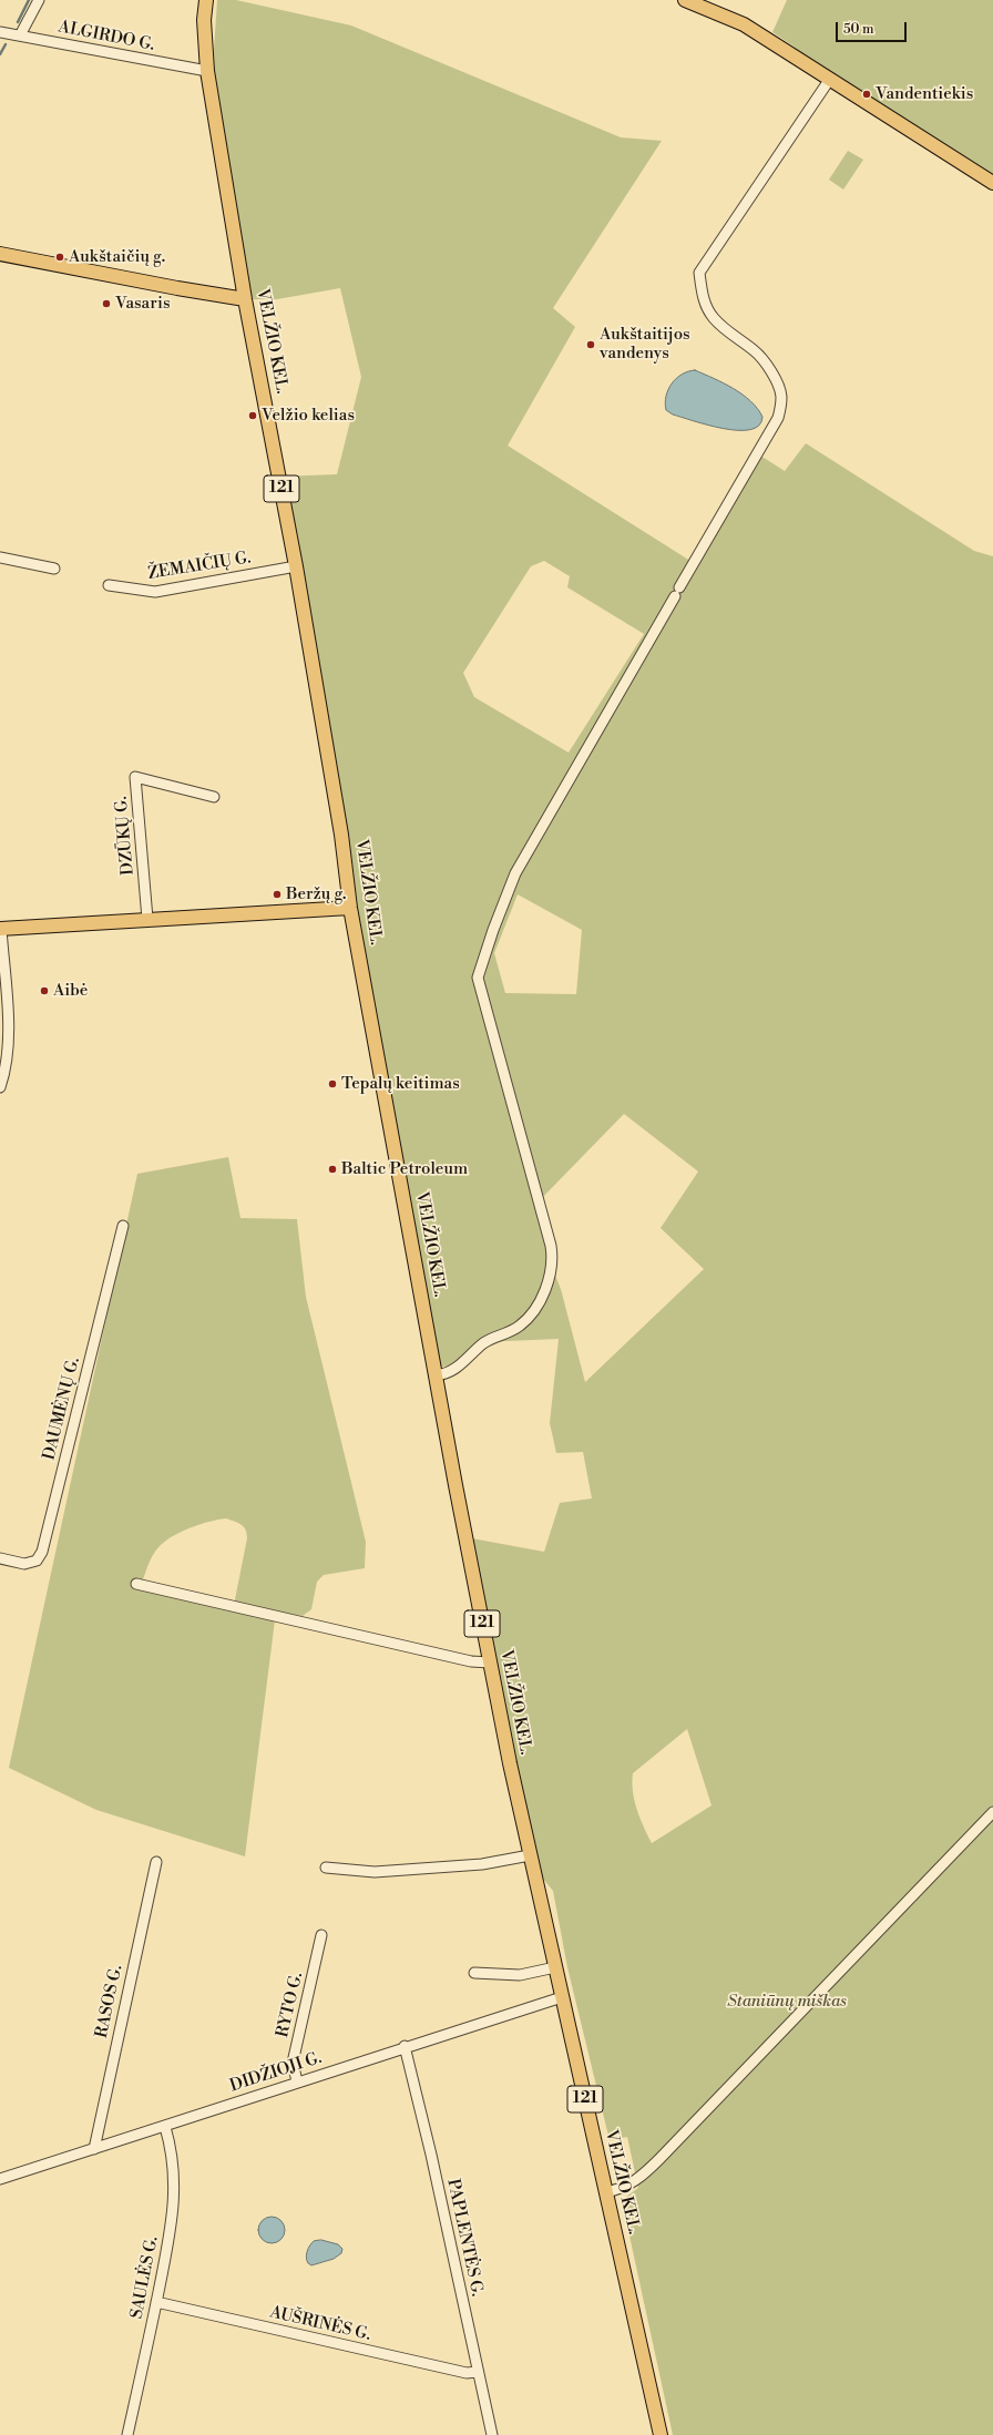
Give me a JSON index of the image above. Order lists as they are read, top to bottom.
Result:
{
  "streets": {
    "main road": ["VELŽIO KEL.", "121"],
    "street": [
      "ALGIRDO G.",
      "ŽEMAIČIŲ G.",
      "DZŪKŲ G.",
      "DAUMĖNŲ G.",
      "RASOS G.",
      "RYTO G.",
      "DIDŽIOJI G.",
      "PAPLENTĖS G.",
      "SAULĖS G.",
      "AUŠRINĖS G."
    ]
  },
  "crossings": [
    ["ALGIRDO G.", "VELŽIO KEL."],
    ["VELŽIO KEL.", "ŽEMAIČIŲ G."],
    ["VELŽIO KEL.", "DIDŽIOJI G."],
    ["RASOS G.", "DIDŽIOJI G."],
    ["RYTO G.", "DIDŽIOJI G."],
    ["DIDŽIOJI G.", "PAPLENTĖS G."],
    ["DIDŽIOJI G.", "SAULĖS G."],
    ["PAPLENTĖS G.", "AUŠRINĖS G."],
    ["SAULĖS G.", "AUŠRINĖS G."]
  ],
  "parks": ["Staniūnų miškas"],
  "places": [
    "Vandentiekis",
    "Aukštaičių g.",
    "Vasaris",
    "Aukštaitijos vandenys",
    "Velžio kelias",
    "Beržų g.",
    "Aibė",
    "Tepalų keitimas",
    "Baltic Petroleum"
  ],
  "scale_bar": "50 m"
}
